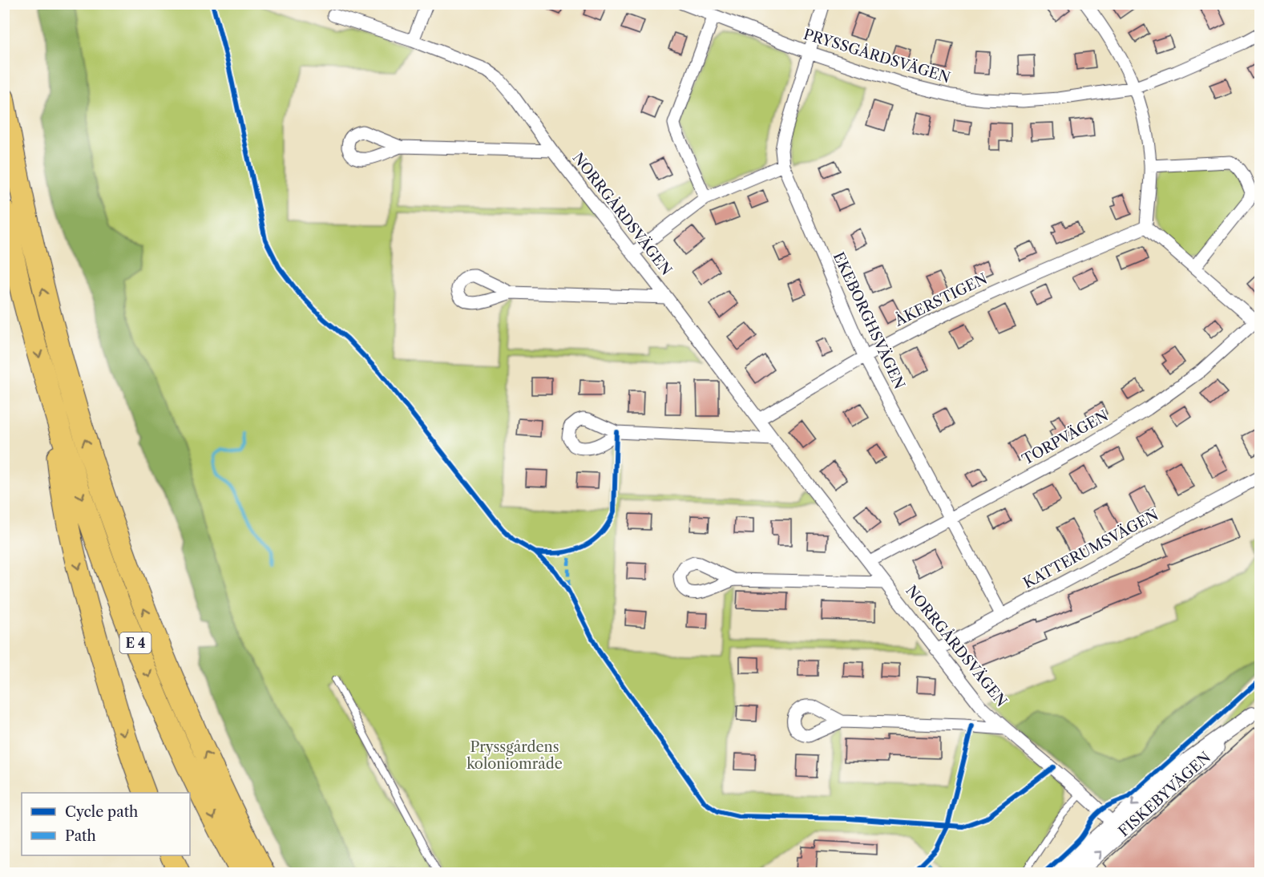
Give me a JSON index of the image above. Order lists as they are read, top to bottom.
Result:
{
  "streets": {
    "highway": ["E 4"],
    "street": [
      "PRYSSGÅRDSVÄGEN",
      "NORRGÅRDSVÄGEN",
      "ÅKERSTIGEN",
      "EKEBORGHSVÄGEN",
      "TORPVÄGEN",
      "KATTERUMSVÄGEN",
      "FISKEBYVÄGEN"
    ]
  },
  "crossings": [
    ["PRYSSGÅRDSVÄGEN", "EKEBORGHSVÄGEN"],
    ["NORRGÅRDSVÄGEN", "ÅKERSTIGEN"],
    ["NORRGÅRDSVÄGEN", "TORPVÄGEN"],
    ["NORRGÅRDSVÄGEN", "KATTERUMSVÄGEN"],
    ["NORRGÅRDSVÄGEN", "FISKEBYVÄGEN"],
    ["ÅKERSTIGEN", "EKEBORGHSVÄGEN"],
    ["EKEBORGHSVÄGEN", "TORPVÄGEN"],
    ["EKEBORGHSVÄGEN", "KATTERUMSVÄGEN"]
  ],
  "parks": ["Pryssgårdens koloniområde"],
  "legend": ["Cycle path", "Path"]
}
